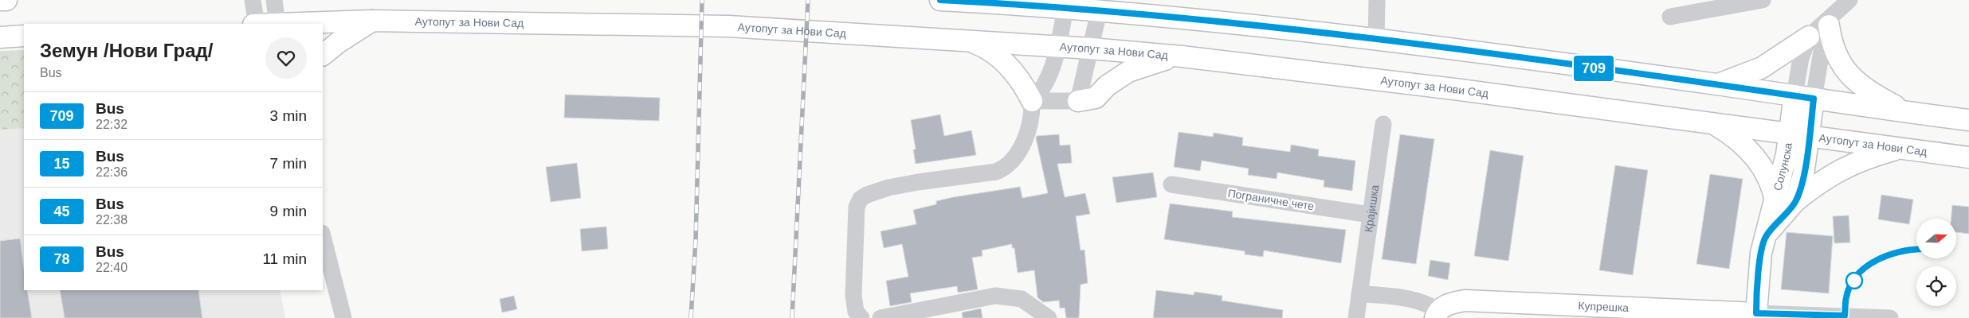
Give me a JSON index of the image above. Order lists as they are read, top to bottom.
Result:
{
  "streets": {
    "main road": ["Аутопут за Нови Сад", "Солунска", "Купрешка"],
    "street": ["Пограничне чете", "Крајишка"]
  },
  "crossings": [
    ["Аутопут за Нови Сад", "Солунска"],
    ["Солунска", "Купрешка"],
    ["Пограничне чете", "Крајишка"]
  ],
  "lines": ["bus line 709"],
  "north": "right",
  "page": {
    "on_map": "709",
    "heading": ["Земун /Нови Град/", "Bus"],
    "list": [
      {
        "mark": "709",
        "name": "Bus",
        "note": "22:32",
        "value": "3 min"
      },
      {
        "mark": "15",
        "name": "Bus",
        "note": "22:36",
        "value": "7 min"
      },
      {
        "mark": "45",
        "name": "Bus",
        "note": "22:38",
        "value": "9 min"
      },
      {
        "mark": "78",
        "name": "Bus",
        "note": "22:40",
        "value": "11 min"
      }
    ]
  }
}
